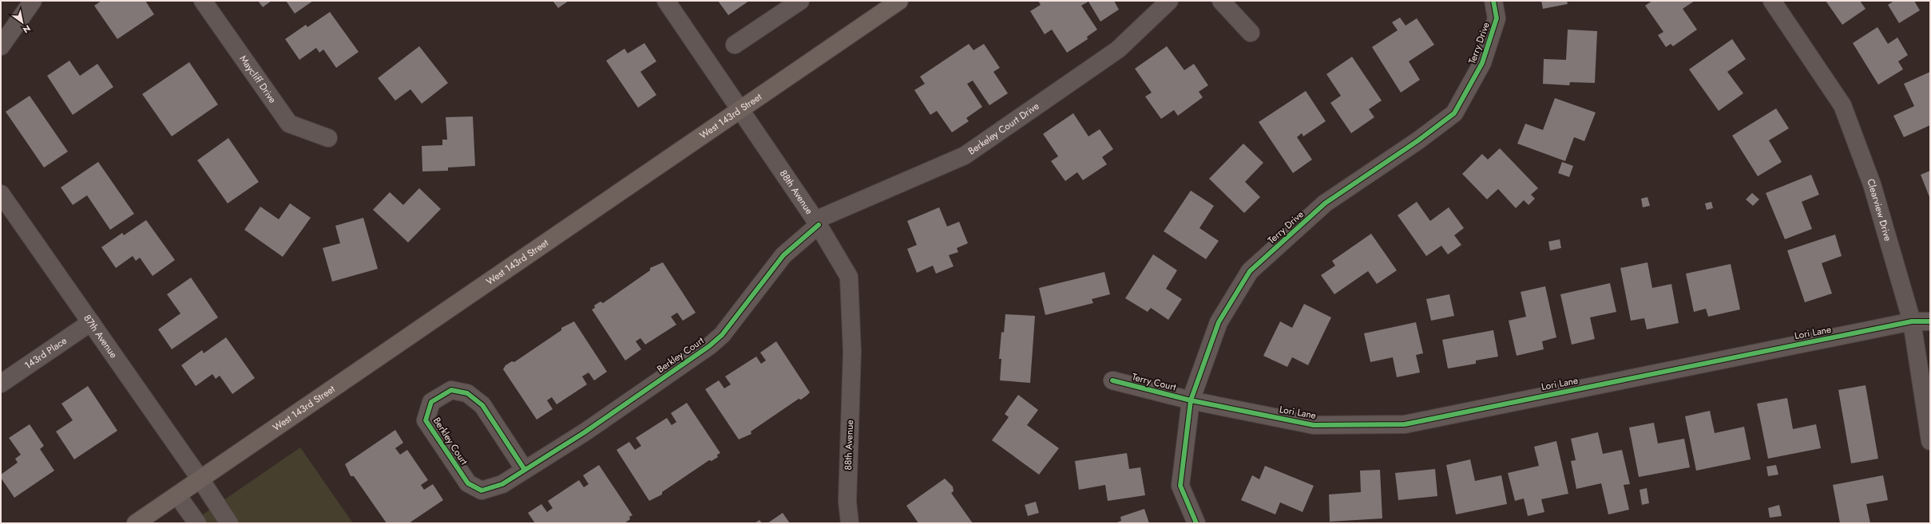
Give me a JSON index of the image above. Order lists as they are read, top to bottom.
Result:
{
  "streets": {
    "main road": ["West 143rd Street"],
    "street": [
      "Terry Drive",
      "Maycliff Drive",
      "Berkeley Court Drive",
      "88th Avenue",
      "Clearview Drive",
      "Lori Lane",
      "87th Avenue",
      "143rd Place",
      "Berkley Court",
      "Terry Court"
    ]
  },
  "crossings": [
    ["Terry Drive", "Lori Lane"],
    ["Terry Drive", "Terry Court"],
    ["West 143rd Street", "88th Avenue"],
    ["West 143rd Street", "87th Avenue"],
    ["Berkeley Court Drive", "88th Avenue"],
    ["Berkeley Court Drive", "Berkley Court"],
    ["88th Avenue", "Berkley Court"],
    ["Clearview Drive", "Lori Lane"],
    ["Lori Lane", "Terry Court"],
    ["87th Avenue", "143rd Place"]
  ],
  "north": "bottom right"
}
